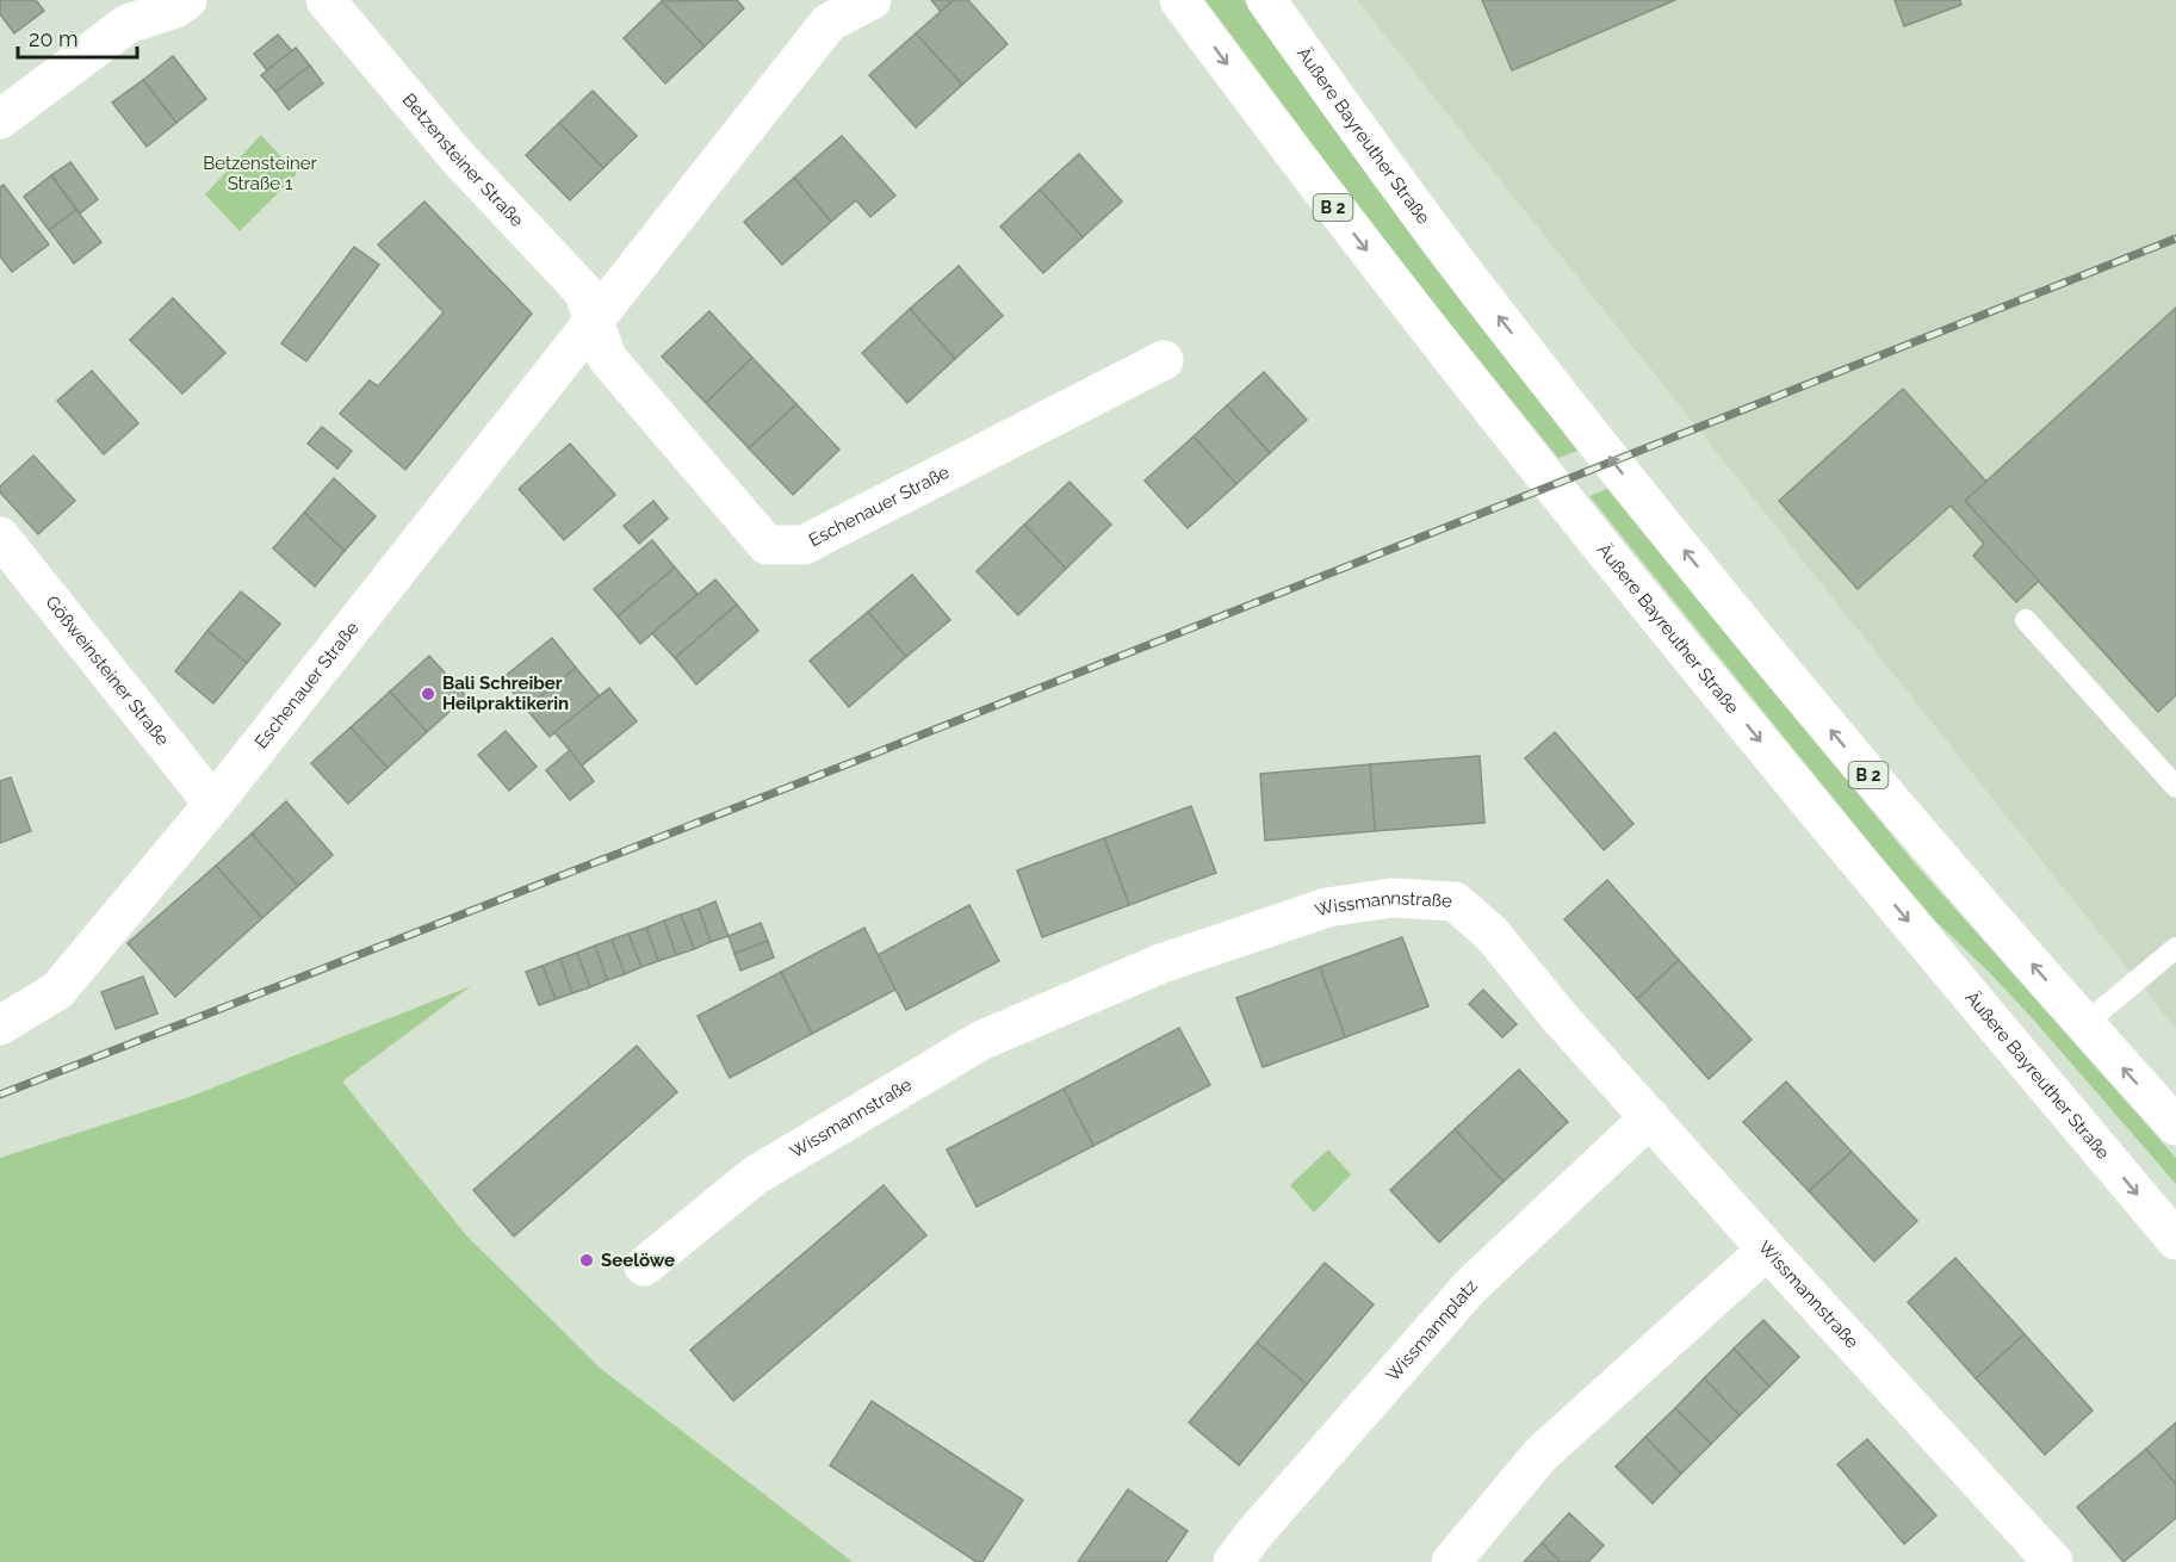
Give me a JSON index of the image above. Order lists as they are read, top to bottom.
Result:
{
  "streets": {
    "street": [
      "Äußere Bayreuther Straße",
      "Betzensteiner Straße",
      "B 2",
      "Eschenauer Straße",
      "Gößweinsteiner Straße",
      "Wissmannstraße",
      "Wissmannplatz"
    ]
  },
  "crossings": [
    ["Betzensteiner Straße", "Eschenauer Straße"],
    ["Eschenauer Straße", "Gößweinsteiner Straße"],
    ["Wissmannstraße", "Wissmannplatz"]
  ],
  "parks": ["Betzensteiner Straße 1"],
  "places": ["Bali Schreiber Heilpraktikerin", "Seelöwe"],
  "scale_bar": "20 m"
}
